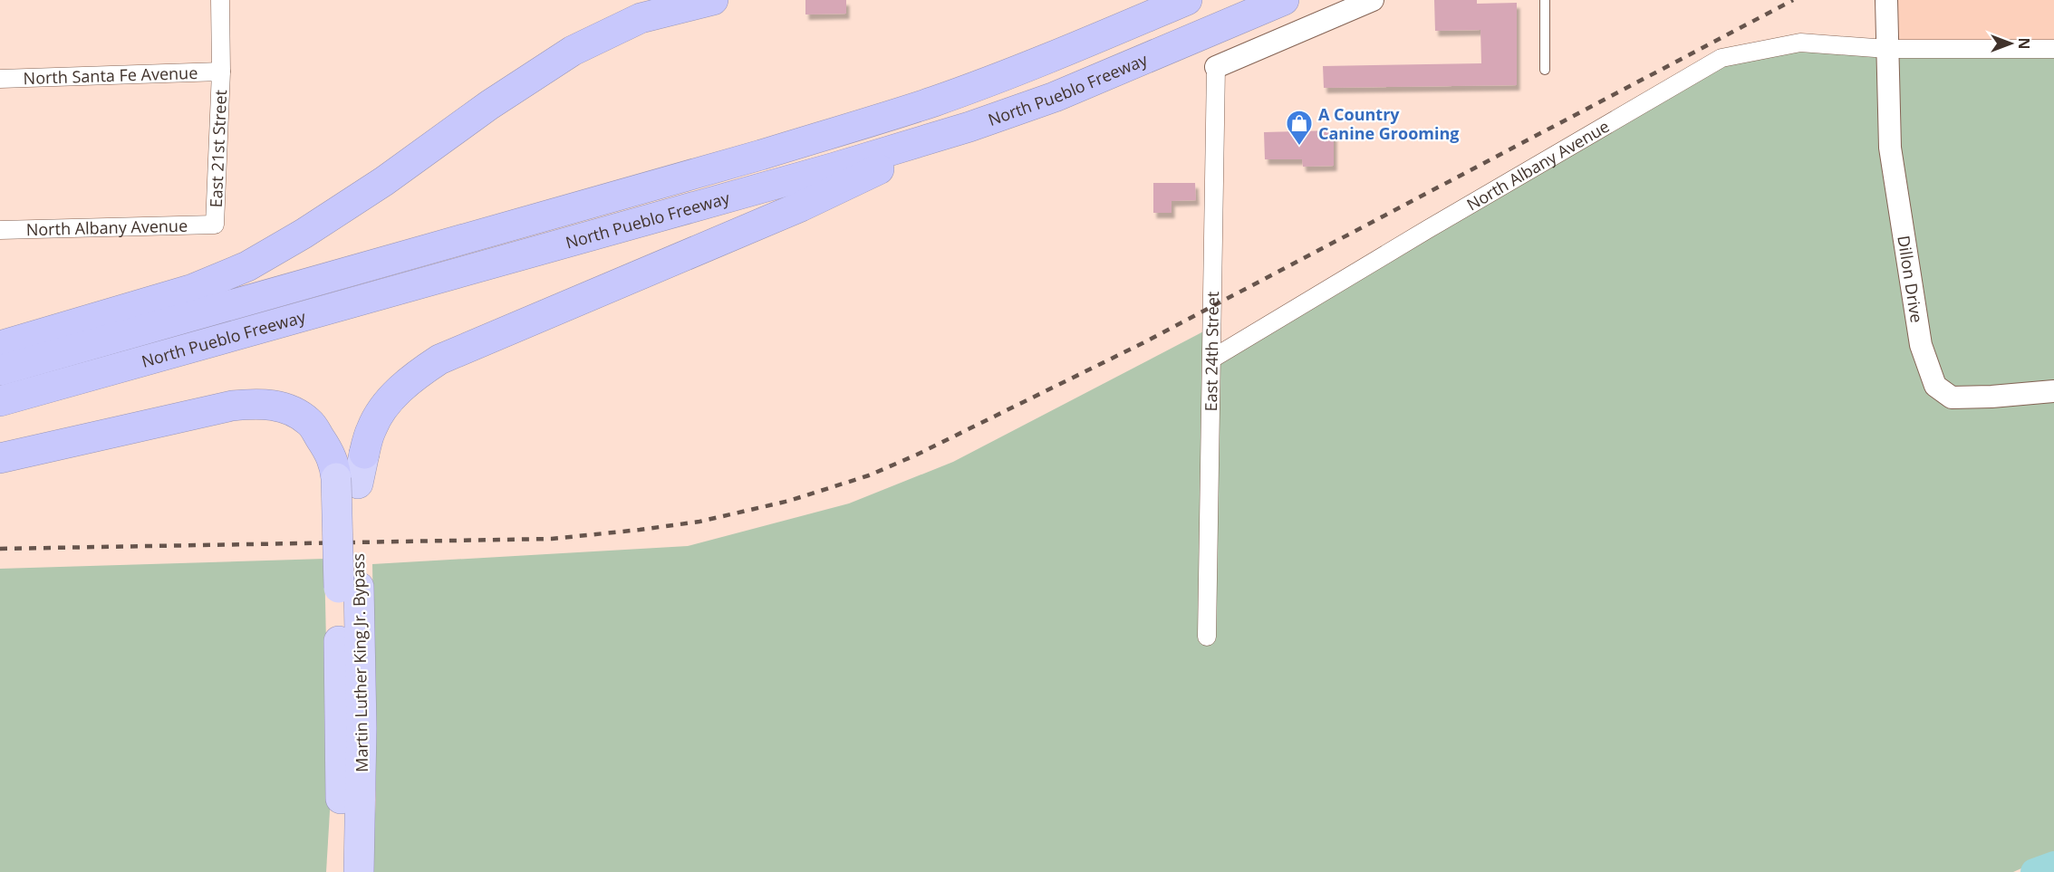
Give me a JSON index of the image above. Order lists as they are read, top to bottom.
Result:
{
  "streets": {
    "highway": ["North Pueblo Freeway", "Martin Luther King Jr. Bypass"],
    "street": [
      "North Santa Fe Avenue",
      "East 21st Street",
      "North Albany Avenue",
      "Dillon Drive",
      "East 24th Street"
    ]
  },
  "crossings": [
    ["North Santa Fe Avenue", "East 21st Street"],
    ["North Pueblo Freeway", "Martin Luther King Jr. Bypass"],
    ["East 21st Street", "North Albany Avenue"],
    ["North Albany Avenue", "Dillon Drive"],
    ["North Albany Avenue", "East 24th Street"]
  ],
  "places": {
    "shop": ["A Country Canine Grooming"]
  },
  "north": "right"
}
